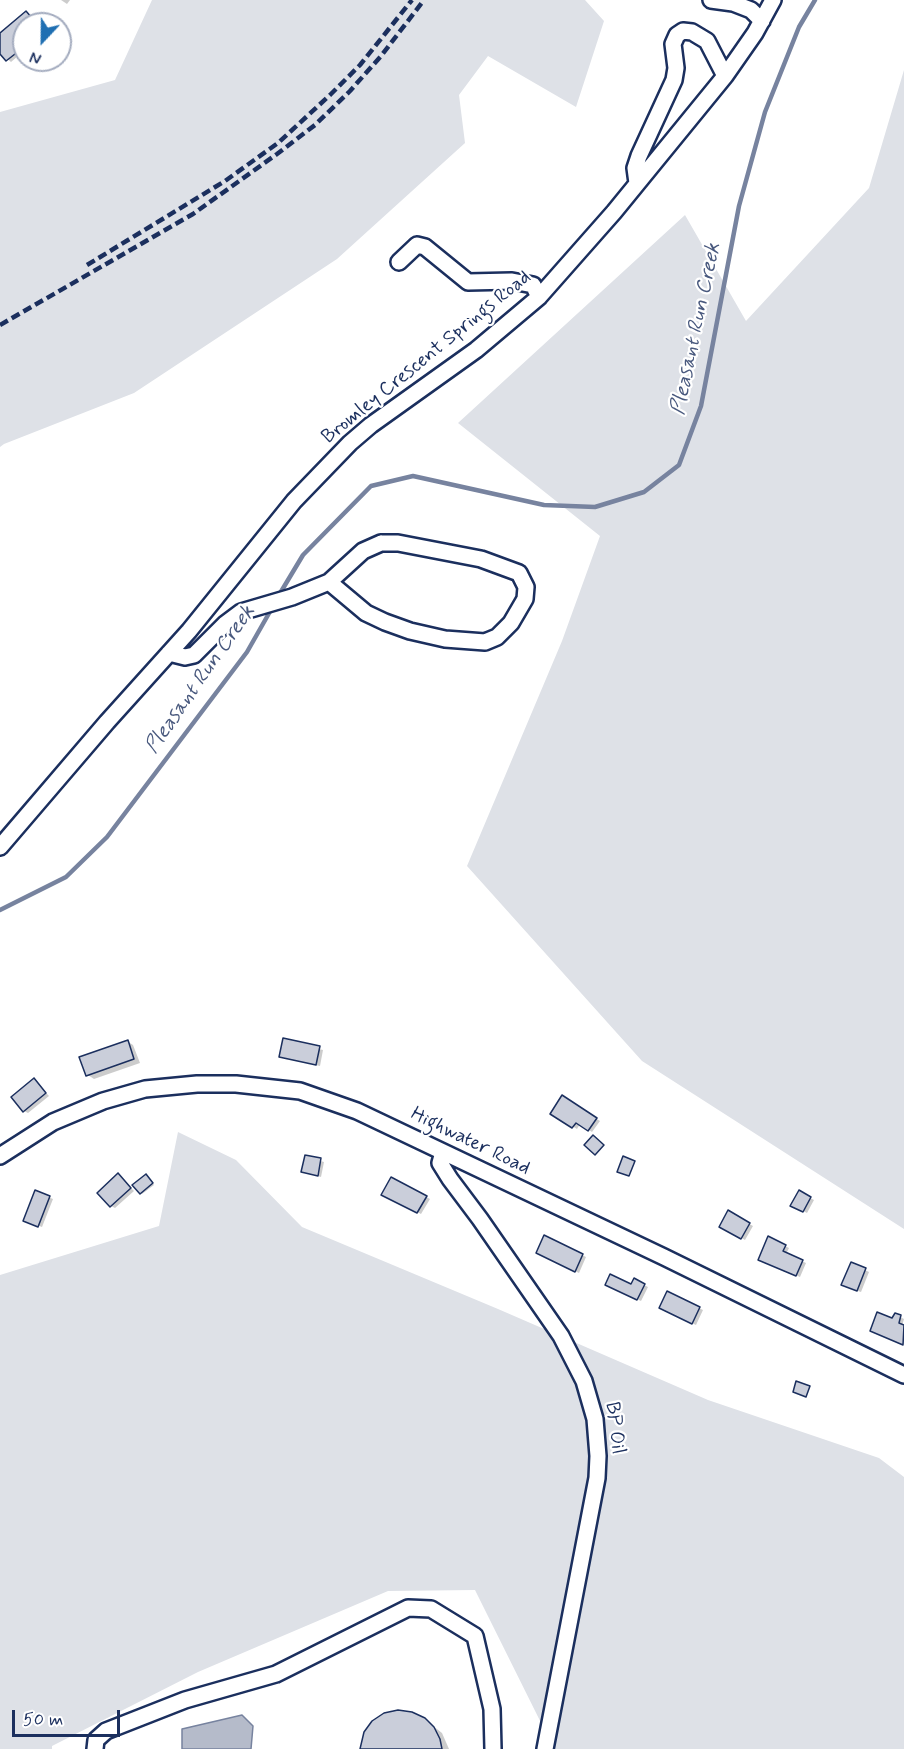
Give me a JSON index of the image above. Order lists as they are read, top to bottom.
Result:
{
  "streets": {
    "street": ["Bromley Crescent Springs Road", "Highwater Road", "BP Oil"]
  },
  "crossings": [
    ["Highwater Road", "BP Oil"]
  ],
  "water": ["Pleasant Run Creek"],
  "scale_bar": "50 m",
  "north": "bottom"
}
